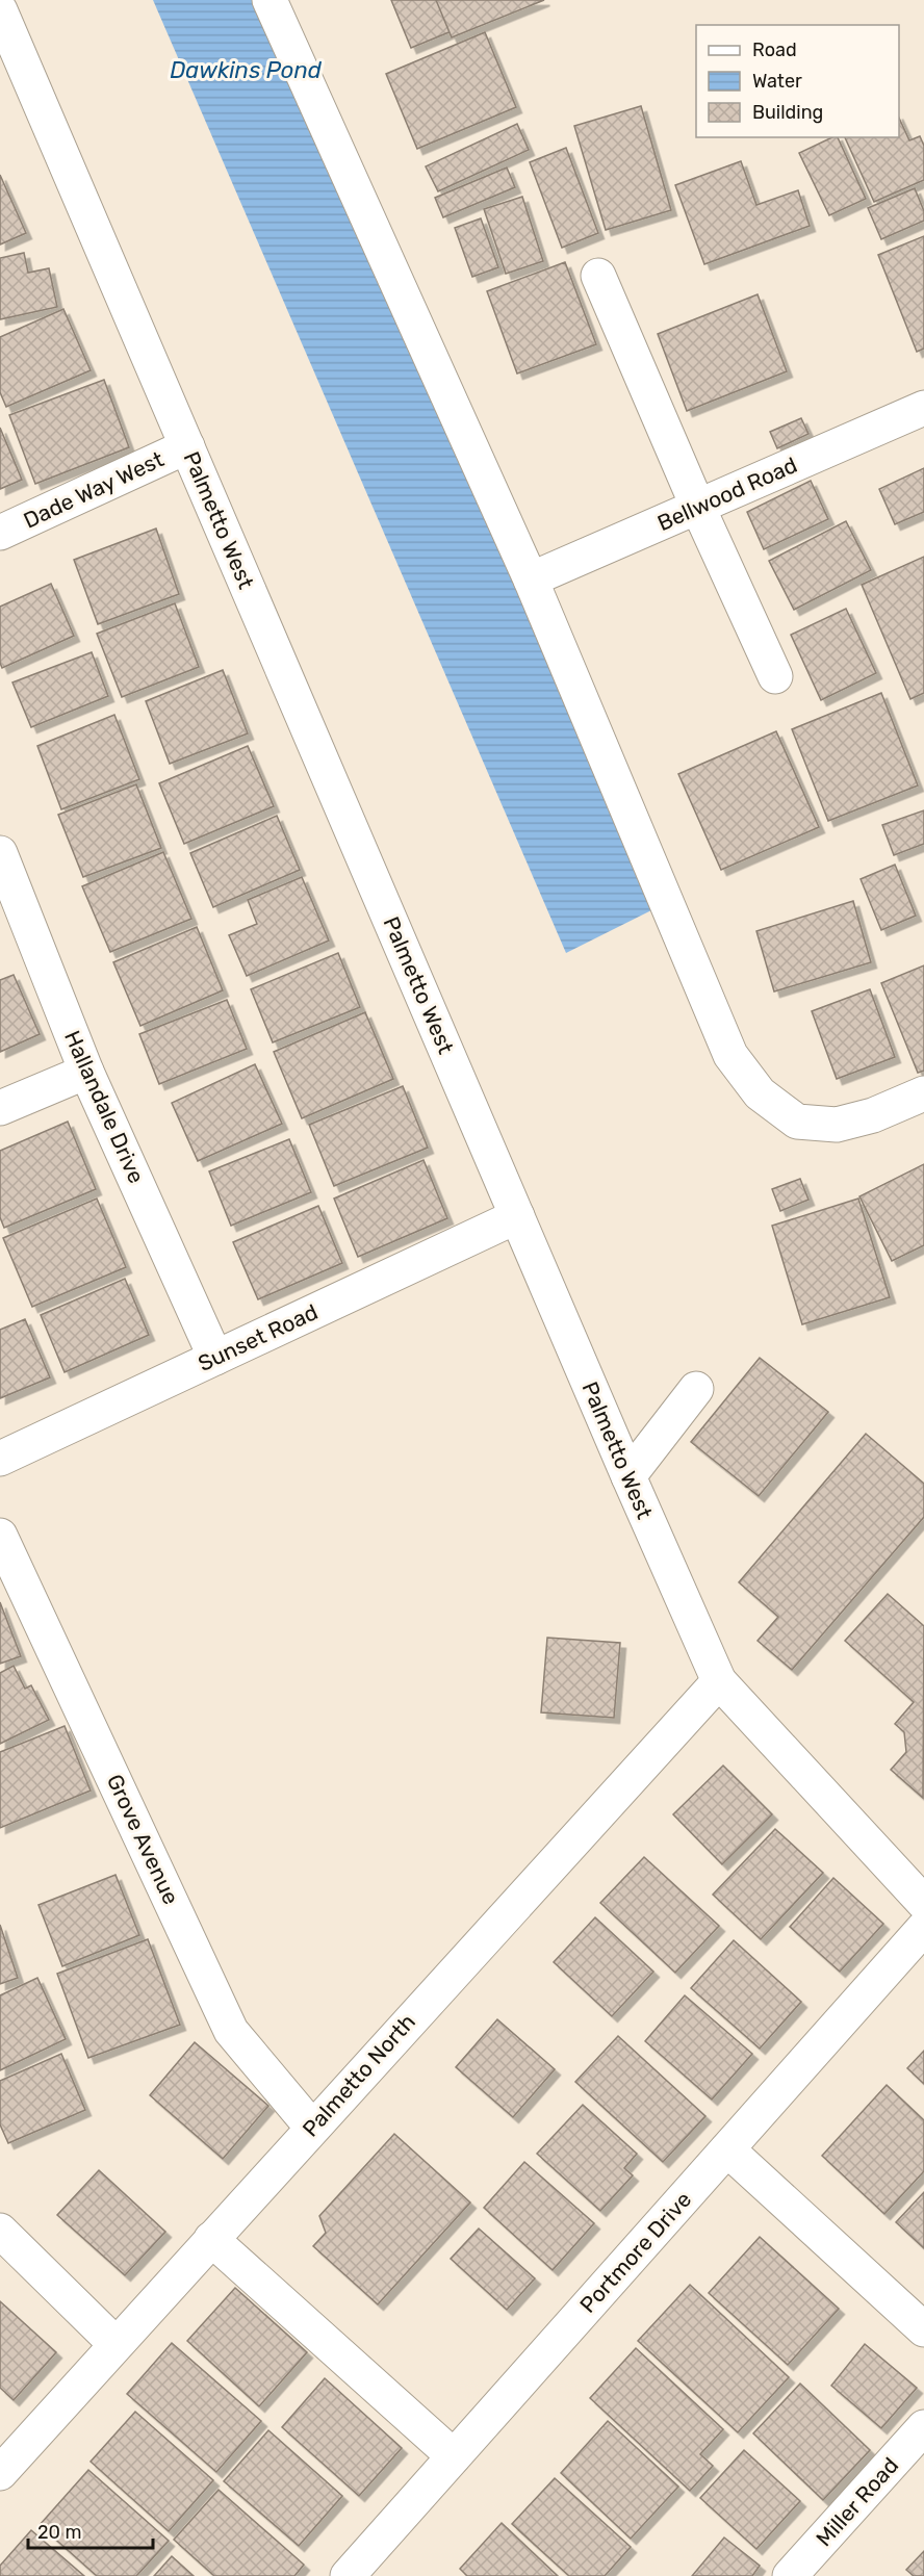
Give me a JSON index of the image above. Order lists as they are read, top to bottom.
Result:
{
  "streets": {
    "street": [
      "Dade Way West",
      "Bellwood Road",
      "Palmetto West",
      "Hallandale Drive",
      "Sunset Road",
      "Grove Avenue",
      "Palmetto North",
      "Portmore Drive",
      "Miller Road"
    ]
  },
  "crossings": [
    ["Dade Way West", "Palmetto West"],
    ["Palmetto West", "Sunset Road"],
    ["Palmetto West", "Palmetto North"],
    ["Hallandale Drive", "Sunset Road"],
    ["Grove Avenue", "Palmetto North"]
  ],
  "water": ["Dawkins Pond"],
  "legend": ["Road", "Water", "Building"],
  "scale_bar": "20 m"
}
